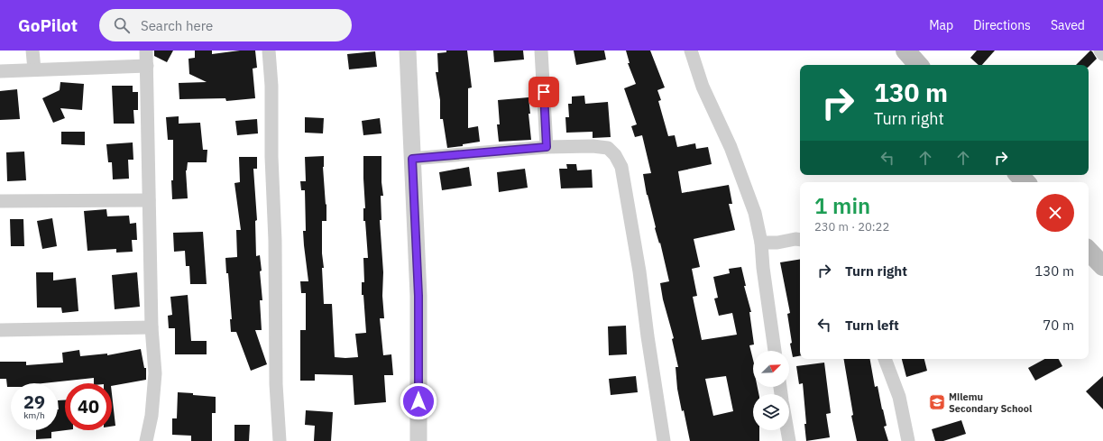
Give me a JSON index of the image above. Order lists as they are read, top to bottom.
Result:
{
  "places": {
    "school or university": ["Milemu Secondary School"]
  },
  "north": "top right",
  "page": {
    "header": "GoPilot",
    "search": "Search here",
    "nav": ["Map", "Directions", "Saved"],
    "turn": ["130 m", "Turn right"],
    "heading": ["1 min", "230 m · 20:22"],
    "list": [
      {
        "name": "Turn right",
        "value": "130 m"
      },
      {
        "name": "Turn left",
        "value": "70 m"
      }
    ],
    "speed": "29 km/h",
    "limit": "40"
  }
}
